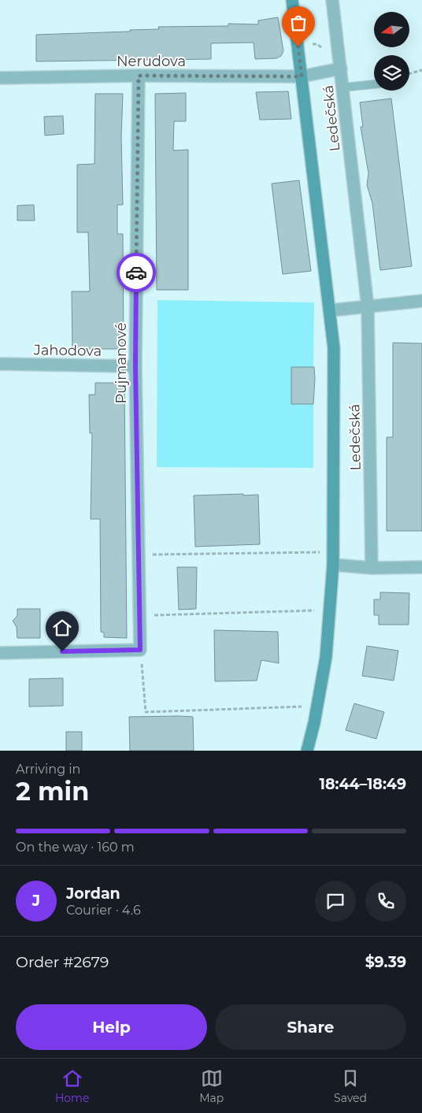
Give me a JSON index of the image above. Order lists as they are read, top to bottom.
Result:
{
  "streets": {
    "main road": ["Ledečská"],
    "street": ["Nerudova", "Jahodova", "Pujmanové"]
  },
  "crossings": [
    ["Nerudova", "Ledečská"],
    ["Nerudova", "Pujmanové"],
    ["Jahodova", "Pujmanové"]
  ],
  "north": "left",
  "page": {
    "heading": ["2 min", "Arriving in", "18:44–18:49"],
    "panel": [
      "Jordan",
      "Courier · 4.6",
      "Order #2679",
      "$9.39"
    ],
    "bar": "On the way · 160 m",
    "round": "J",
    "buttons": ["Help", "Share"],
    "tabs": ["Home", "Map", "Saved"]
  }
}
